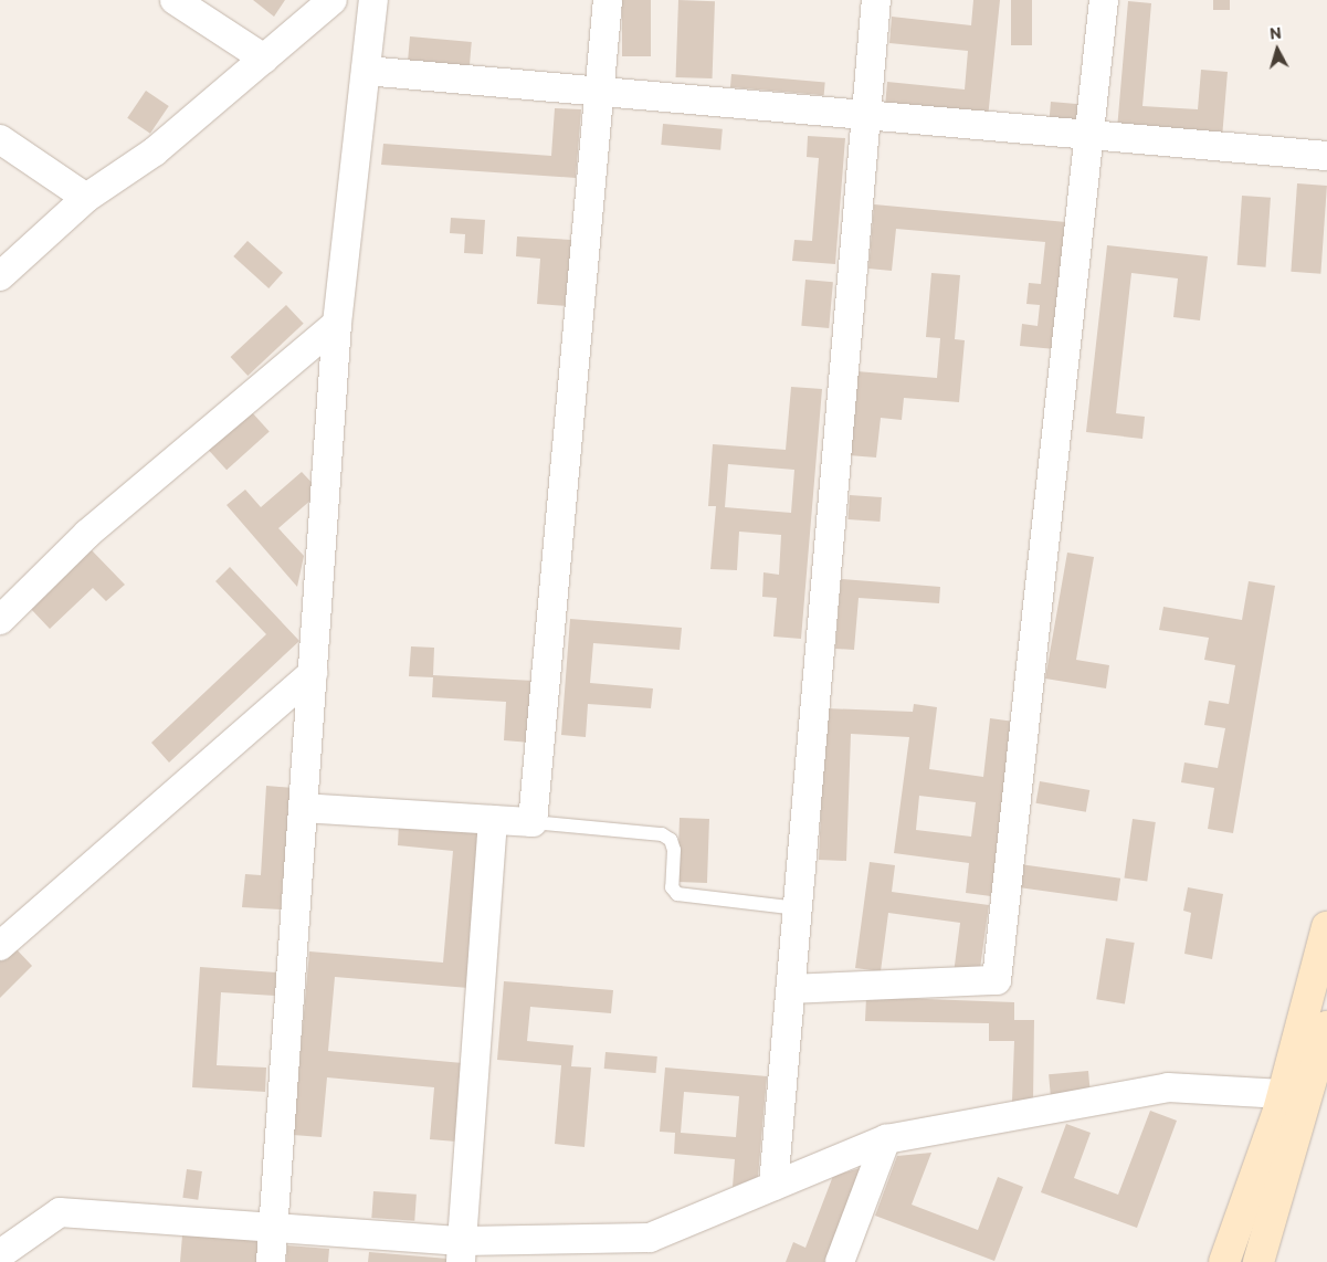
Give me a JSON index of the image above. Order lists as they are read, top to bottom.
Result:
{
  "north": "top"
}
